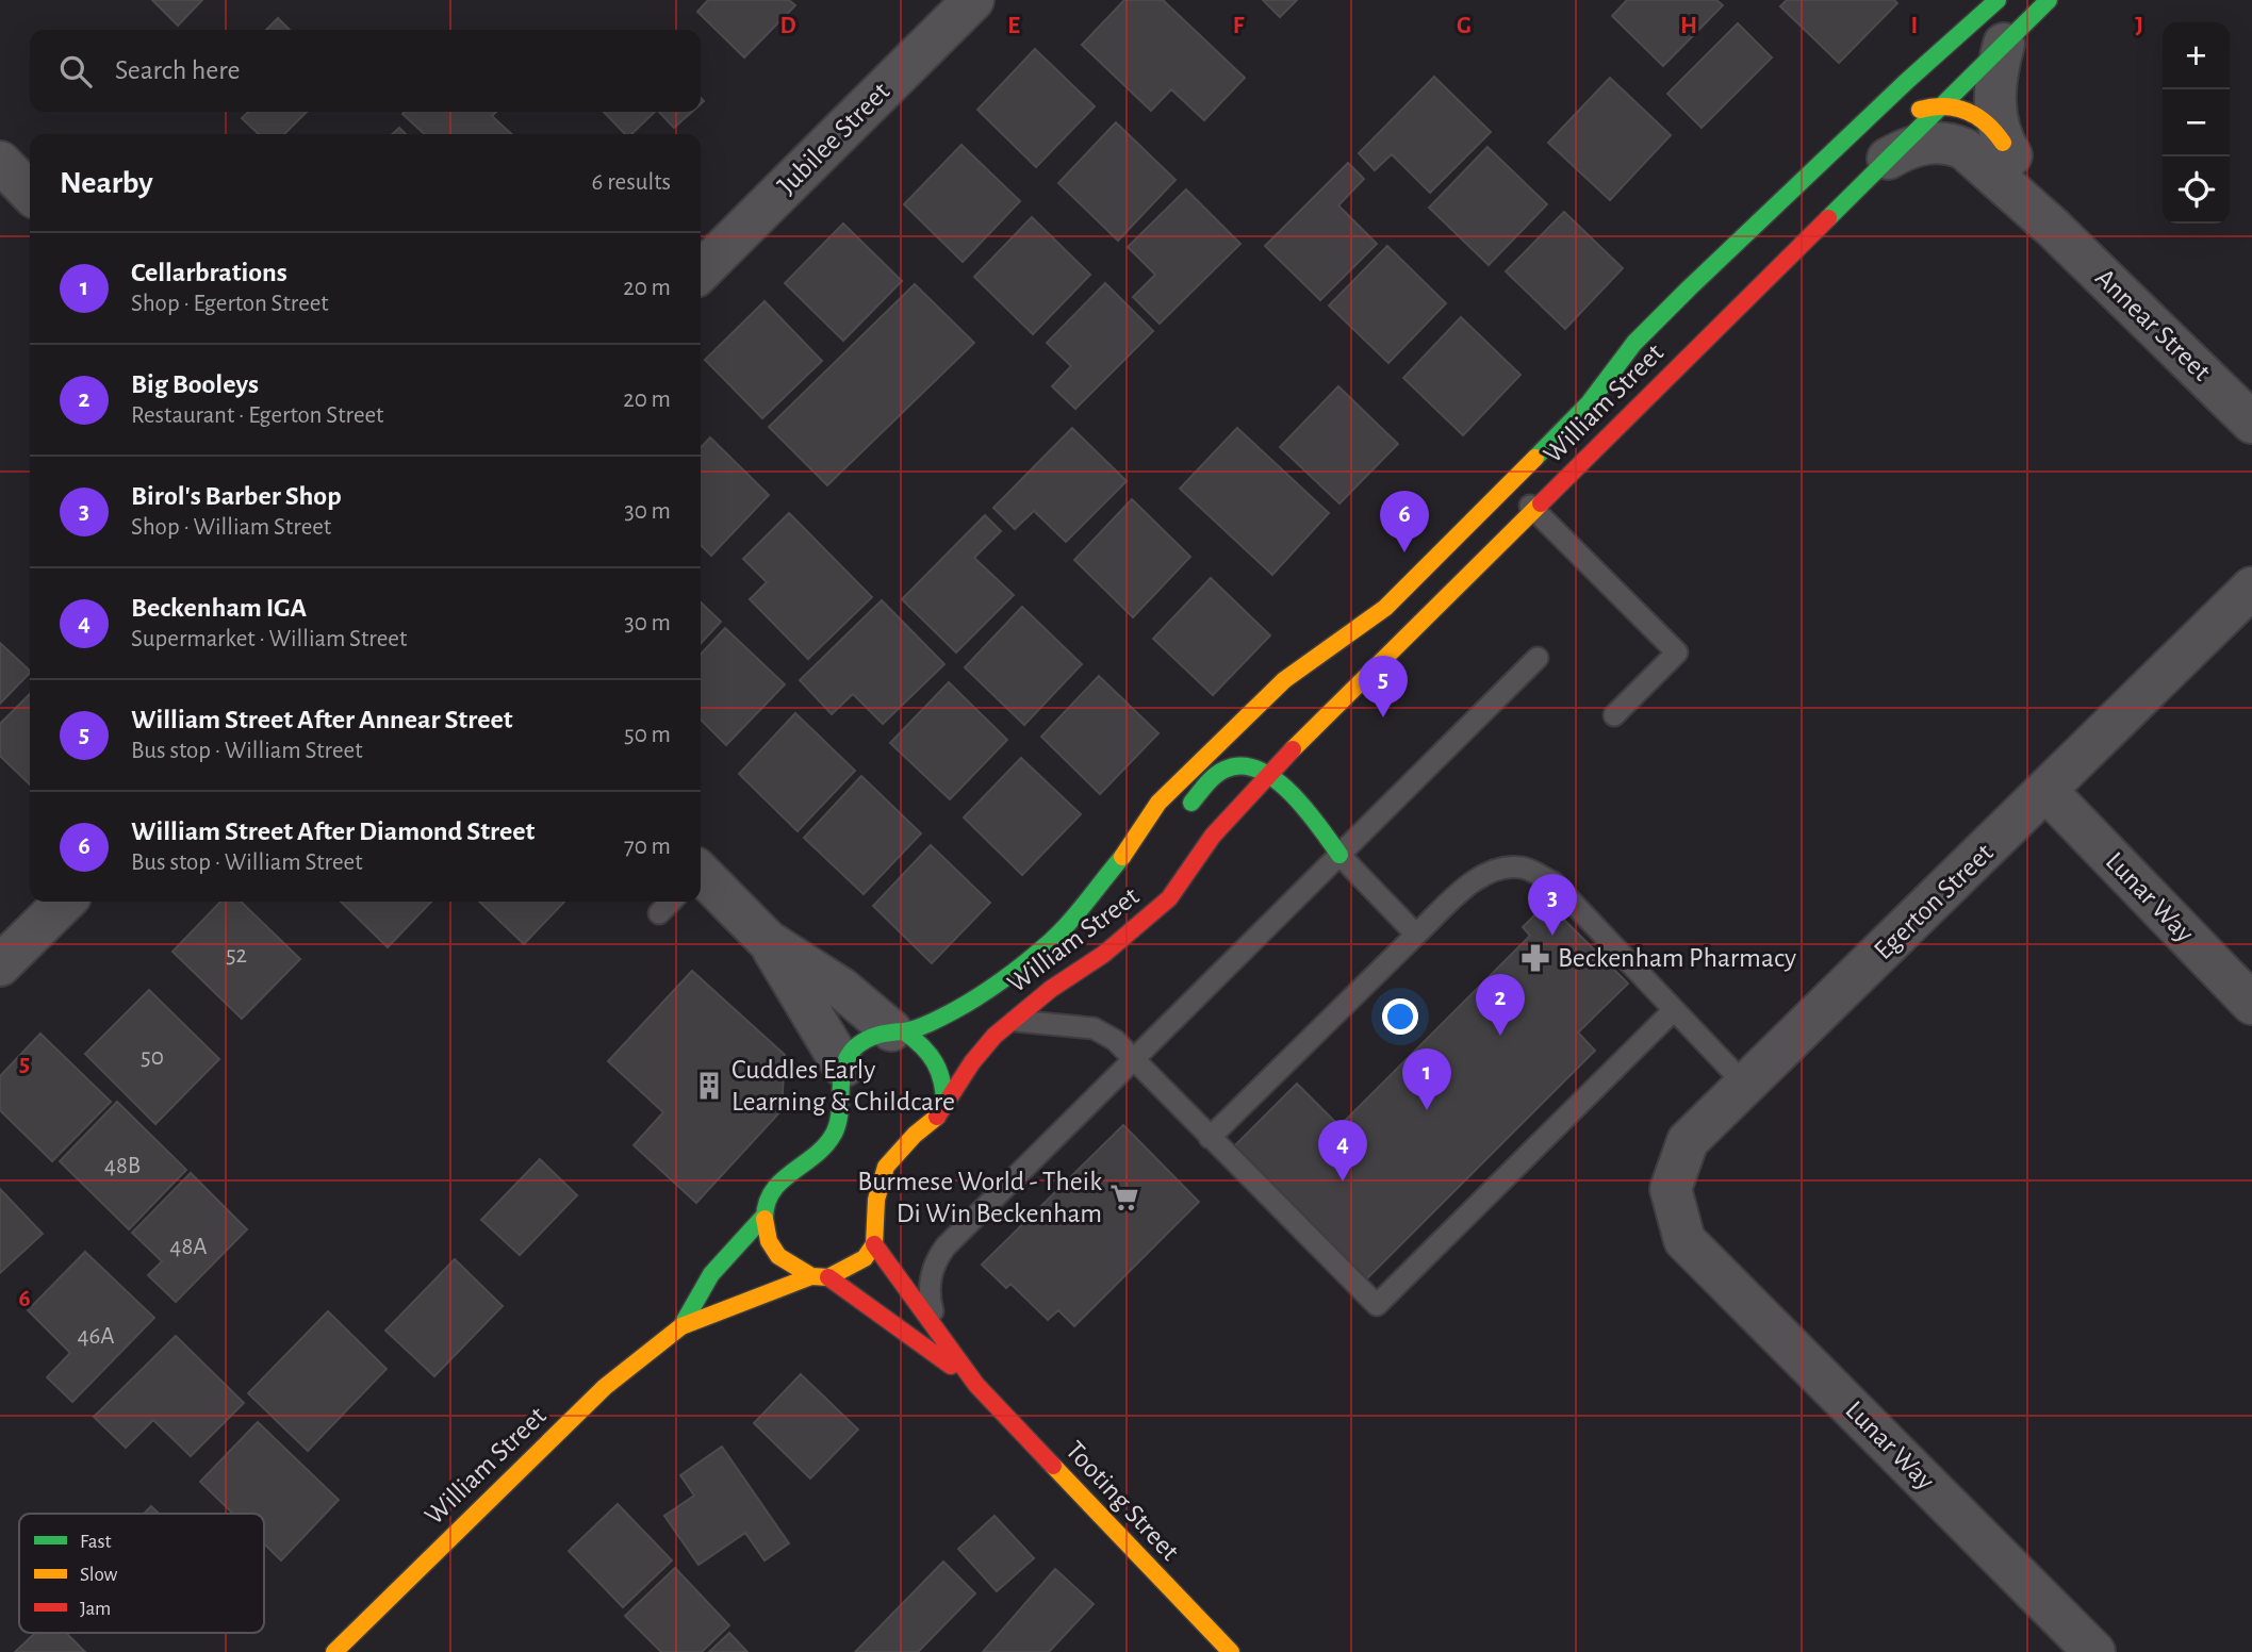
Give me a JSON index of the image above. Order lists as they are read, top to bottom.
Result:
{
  "streets": {
    "main road": ["William Street", "Tooting Street"],
    "street": [
      "Jubilee Street",
      "Annear Street",
      "Lunar Way",
      "Egerton Street"
    ]
  },
  "crossings": [
    ["William Street", "Tooting Street"],
    ["Lunar Way", "Egerton Street"]
  ],
  "places": {
    "pharmacy": ["Beckenham Pharmacy"],
    "building": ["Cuddles Early Learning & Childcare"],
    "supermarket": ["Burmese World - Theik Di Win Beckenham"]
  },
  "house_numbers": [
    "52",
    "50",
    "48B",
    "48A",
    "46A"
  ],
  "legend": ["Fast", "Slow", "Jam"],
  "page": {
    "map_buttons": ["+", "−"],
    "search": "Search here",
    "heading": ["Nearby", "6 results"],
    "list": [
      {
        "mark": "1",
        "name": "Cellarbrations",
        "note": "Shop · Egerton Street",
        "value": "20 m"
      },
      {
        "mark": "2",
        "name": "Big Booleys",
        "note": "Restaurant · Egerton Street",
        "value": "20 m"
      },
      {
        "mark": "3",
        "name": "Birol's Barber Shop",
        "note": "Shop · William Street",
        "value": "30 m"
      },
      {
        "mark": "4",
        "name": "Beckenham IGA",
        "note": "Supermarket · William Street",
        "value": "30 m"
      },
      {
        "mark": "5",
        "name": "William Street After Annear Street",
        "note": "Bus stop · William Street",
        "value": "50 m"
      },
      {
        "mark": "6",
        "name": "William Street After Diamond Street",
        "note": "Bus stop · William Street",
        "value": "70 m"
      }
    ],
    "pins": [
      "6",
      "5",
      "3",
      "2",
      "1",
      "4"
    ]
  },
  "grid": {
    "columns": [
      "D",
      "E",
      "F",
      "G",
      "H",
      "I",
      "J"
    ],
    "rows": ["5", "6"]
  }
}
